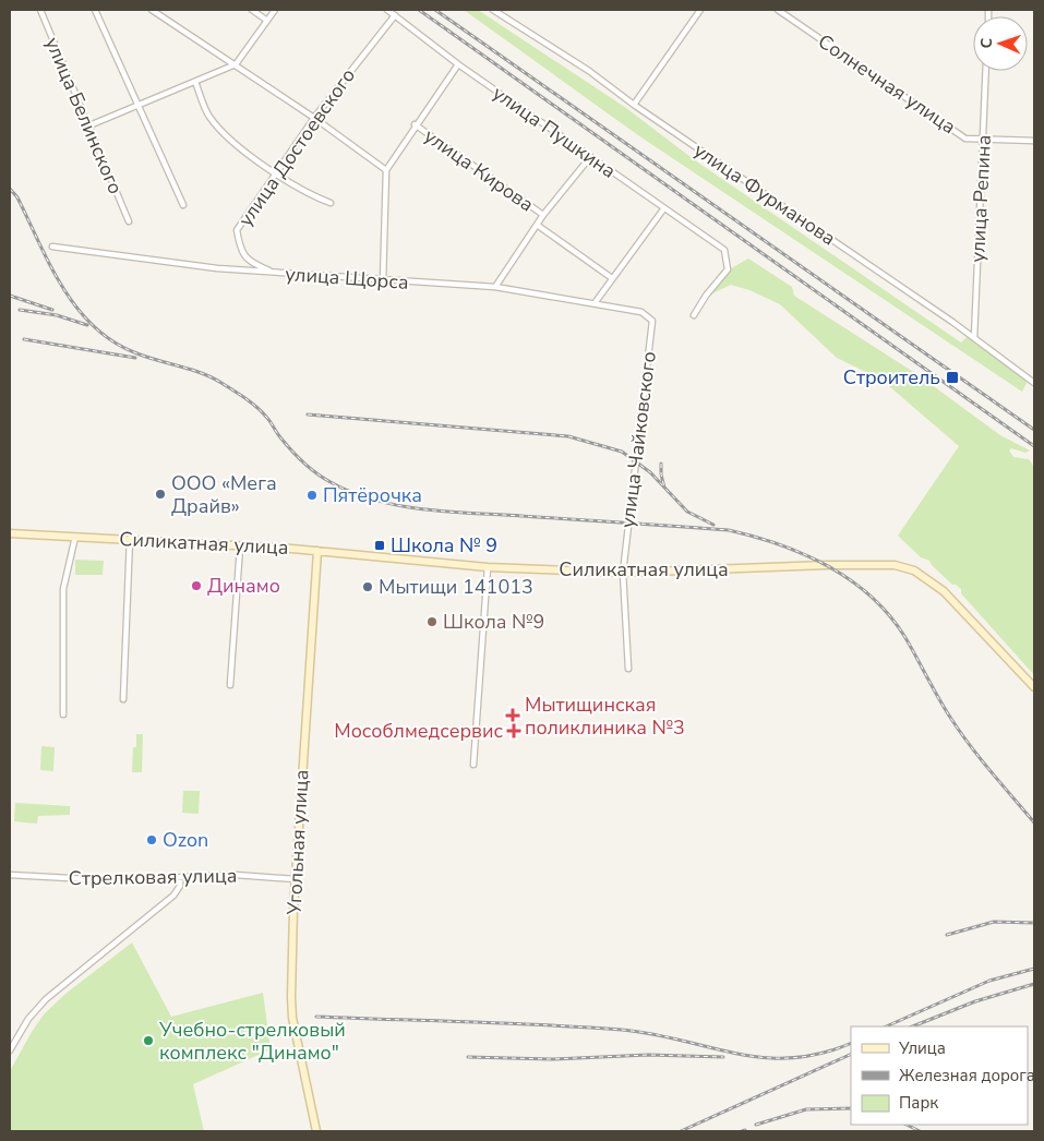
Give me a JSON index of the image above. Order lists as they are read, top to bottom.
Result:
{
  "streets": {
    "street": [
      "Солнечная улица",
      "улица Белинского",
      "улица Пушкина",
      "улица Достоевского",
      "улица Кирова",
      "улица Фурманова",
      "улица Репина",
      "улица Щорса",
      "улица Чайковского",
      "Силикатная улица",
      "Угольная улица",
      "Стрелковая улица"
    ]
  },
  "crossings": [
    ["Солнечная улица", "улица Репина"],
    ["улица Пушкина", "улица Достоевского"],
    ["улица Достоевского", "улица Щорса"],
    ["улица Фурманова", "улица Репина"],
    ["улица Щорса", "улица Чайковского"],
    ["улица Чайковского", "Силикатная улица"],
    ["Силикатная улица", "Угольная улица"],
    ["Угольная улица", "Стрелковая улица"]
  ],
  "places": {
    "transit": ["Строитель", "Школа № 9"],
    "other": [
      "ООО «Мега Драйв»",
      "Пятёрочка",
      "Динамо",
      "Мытищи 141013",
      "Школа №9",
      "Ozon",
      "Учебно-стрелковый комплекс \"Динамо\""
    ],
    "health": ["Мытищинская поликлиника №3", "Мособлмедсервис"]
  },
  "legend": ["Улица", "Железная дорога", "Парк"],
  "north": "left"
}
